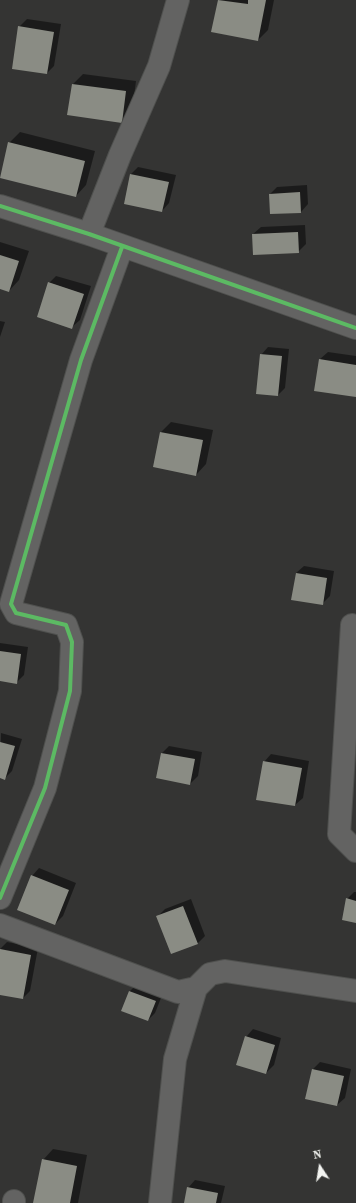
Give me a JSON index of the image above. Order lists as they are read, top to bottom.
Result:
{
  "north": "top"
}
